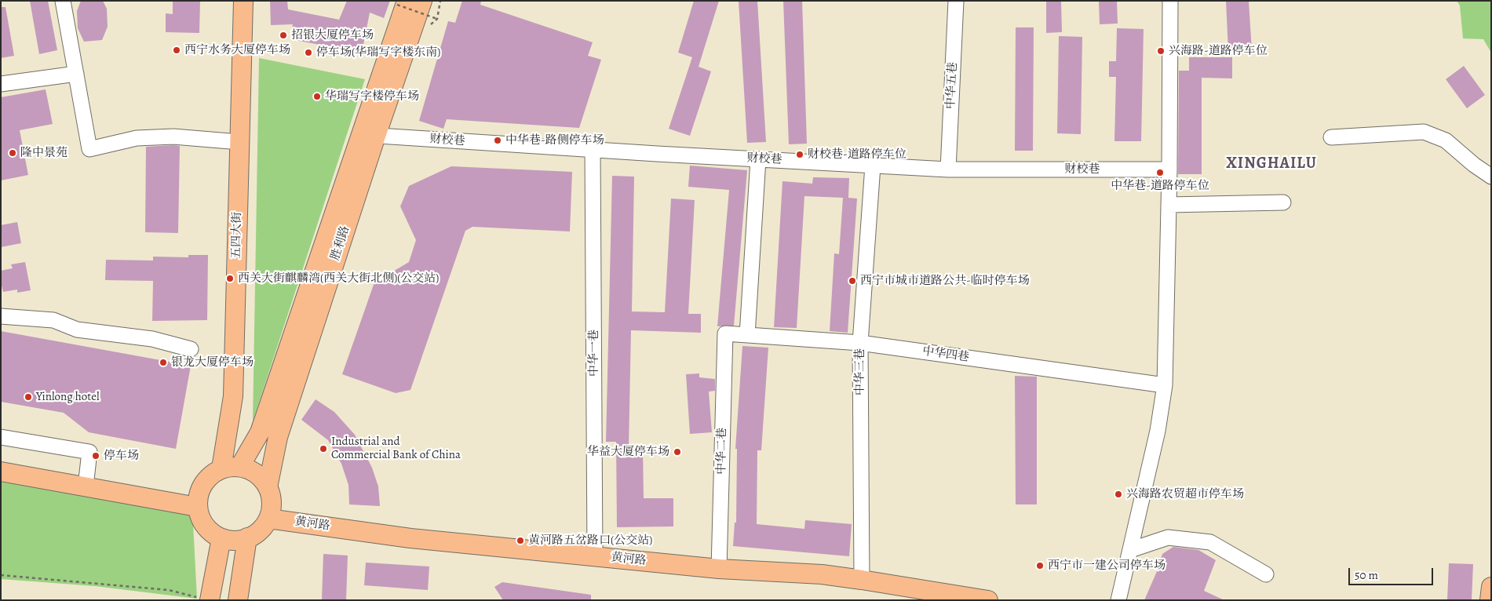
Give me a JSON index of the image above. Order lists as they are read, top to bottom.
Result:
{
  "streets": {
    "main road": ["五四大街", "胜利路", "黄河路"],
    "street": [
      "中华五巷",
      "财校巷",
      "中华一巷",
      "中华四巷",
      "中华三巷",
      "中华二巷"
    ]
  },
  "crossings": [
    ["中华五巷", "财校巷"],
    ["财校巷", "胜利路"],
    ["财校巷", "中华一巷"],
    ["财校巷", "中华三巷"],
    ["五四大街", "胜利路"],
    ["五四大街", "黄河路"],
    ["胜利路", "黄河路"],
    ["中华一巷", "黄河路"],
    ["中华四巷", "中华三巷"],
    ["中华四巷", "中华二巷"],
    ["中华三巷", "黄河路"],
    ["中华二巷", "黄河路"]
  ],
  "districts": ["XINGHAILU"],
  "places": [
    "招银大厦停车场",
    "西宁水务大厦停车场",
    "兴海路-道路停车位",
    "停车场(华瑞写字楼东南)",
    "华瑞写字楼停车场",
    "中华巷-路侧停车场",
    "隆中景苑",
    "财校巷-道路停车位",
    "中华巷-道路停车位",
    "西关大街麒麟湾(西关大街北侧)(公交站)",
    "西宁市城市道路公共-临时停车场",
    "银龙大厦停车场",
    "Yinlong hotel",
    "Industrial and Commercial Bank of China",
    "华益大厦停车场",
    "停车场",
    "兴海路农贸超市停车场",
    "黄河路五岔路口(公交站)",
    "西宁市一建公司停车场"
  ],
  "scale_bar": "50 m"
}
